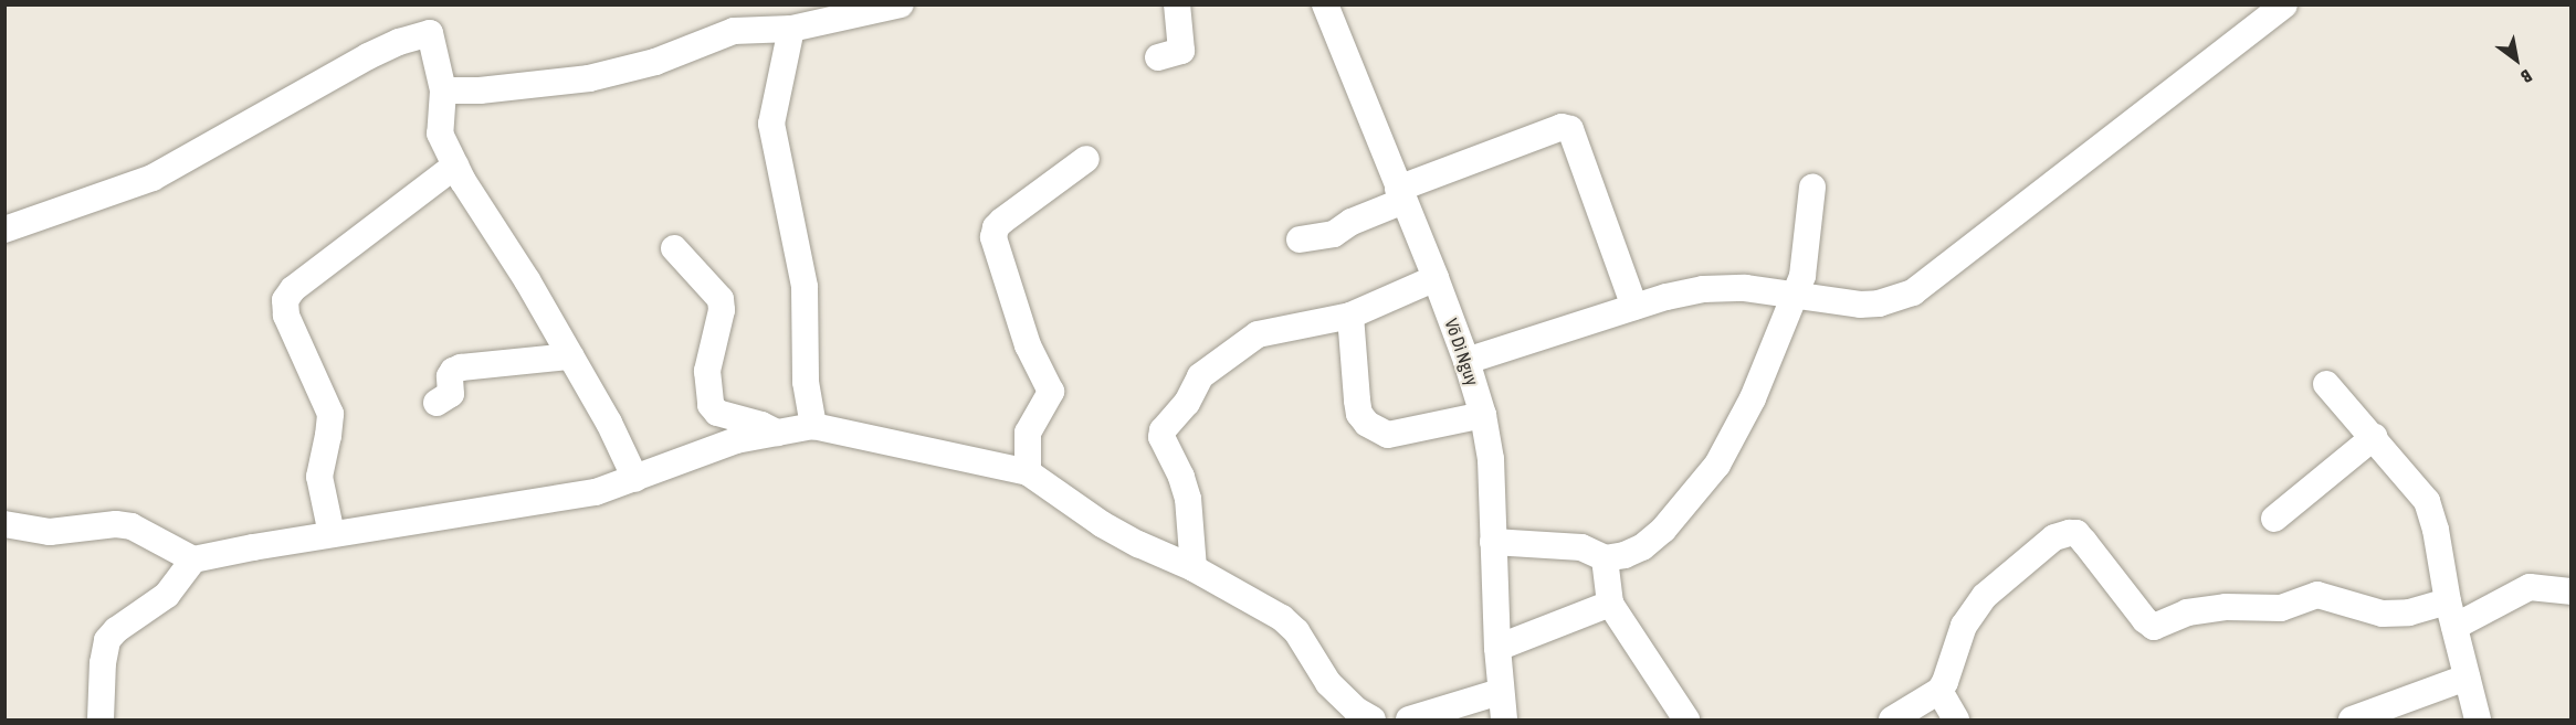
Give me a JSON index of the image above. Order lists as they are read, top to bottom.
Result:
{
  "streets": {
    "street": ["Võ Di Nguy"]
  },
  "north": "bottom right"
}
